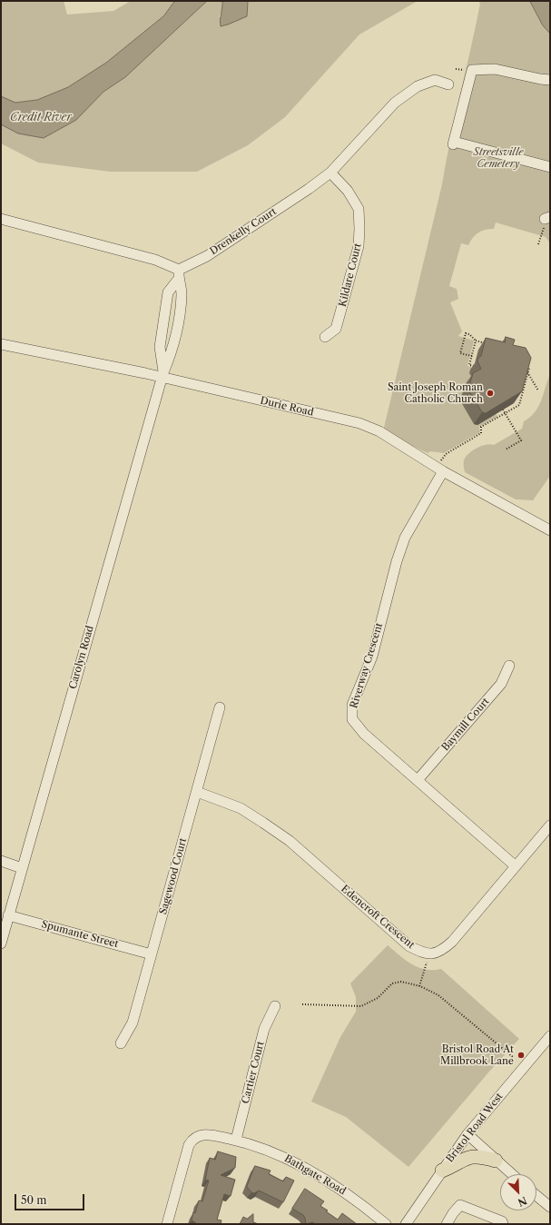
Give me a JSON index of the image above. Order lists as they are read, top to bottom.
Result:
{
  "streets": {
    "street": [
      "Drenkelly Court",
      "Kildare Court",
      "Durie Road",
      "Carolyn Road",
      "Riverway Crescent",
      "Baymill Court",
      "Sagewood Court",
      "Edencroft Crescent",
      "Spumante Street",
      "Cartier Court",
      "Bristol Road West",
      "Bathgate Road"
    ]
  },
  "crossings": [
    ["Drenkelly Court", "Kildare Court"],
    ["Drenkelly Court", "Carolyn Road"],
    ["Durie Road", "Carolyn Road"],
    ["Durie Road", "Riverway Crescent"],
    ["Carolyn Road", "Spumante Street"],
    ["Riverway Crescent", "Baymill Court"],
    ["Sagewood Court", "Edencroft Crescent"],
    ["Sagewood Court", "Spumante Street"],
    ["Cartier Court", "Bathgate Road"]
  ],
  "water": ["Credit River"],
  "parks": ["Streetsville Cemetery"],
  "places": ["Saint Joseph Roman Catholic Church", "Bristol Road At Millbrook Lane"],
  "scale_bar": "50 m",
  "north": "bottom right"
}
